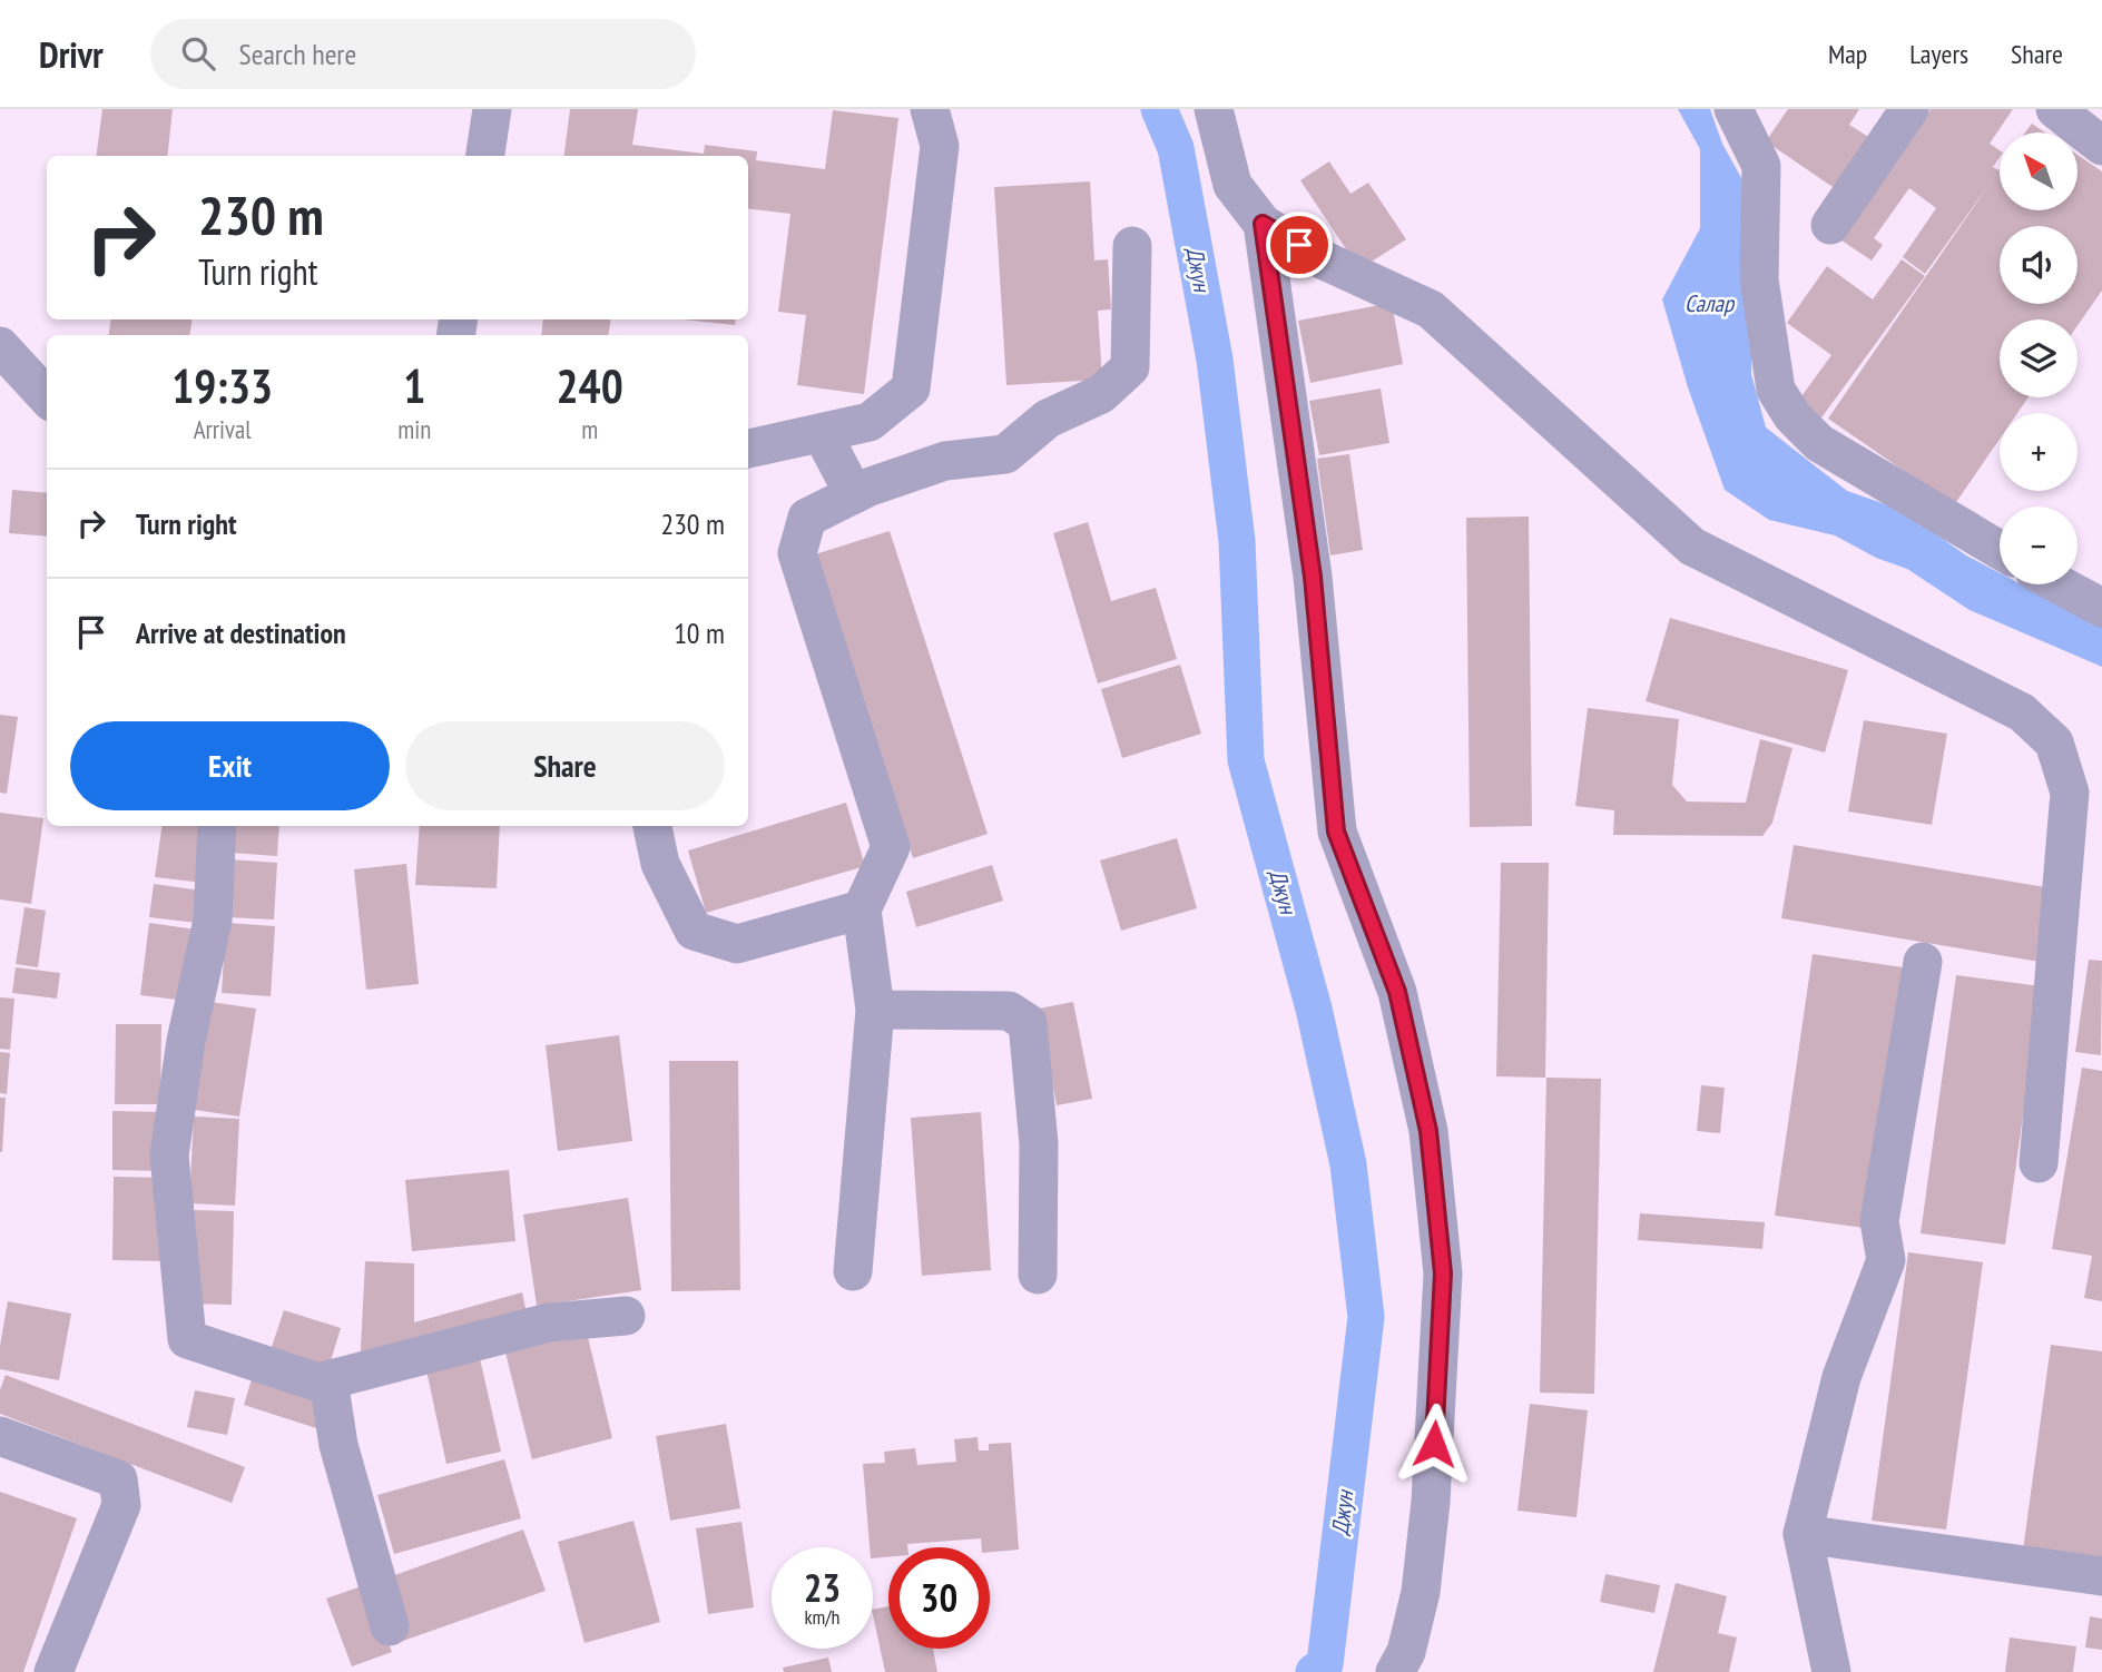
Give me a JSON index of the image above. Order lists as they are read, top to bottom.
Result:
{
  "water": ["Джун", "Салар"],
  "north": "top left",
  "page": {
    "header": "Drivr",
    "search": "Search here",
    "nav": ["Map", "Layers", "Share"],
    "map_buttons": ["+", "−"],
    "turn": ["230 m", "Turn right"],
    "eta": [
      "19:33",
      "Arrival",
      "1",
      "min",
      "240",
      "m"
    ],
    "list": [
      {
        "name": "Turn right",
        "value": "230 m"
      },
      {
        "name": "Arrive at destination",
        "value": "10 m"
      }
    ],
    "buttons": ["Exit", "Share"],
    "speed": "23 km/h",
    "limit": "30"
  }
}
